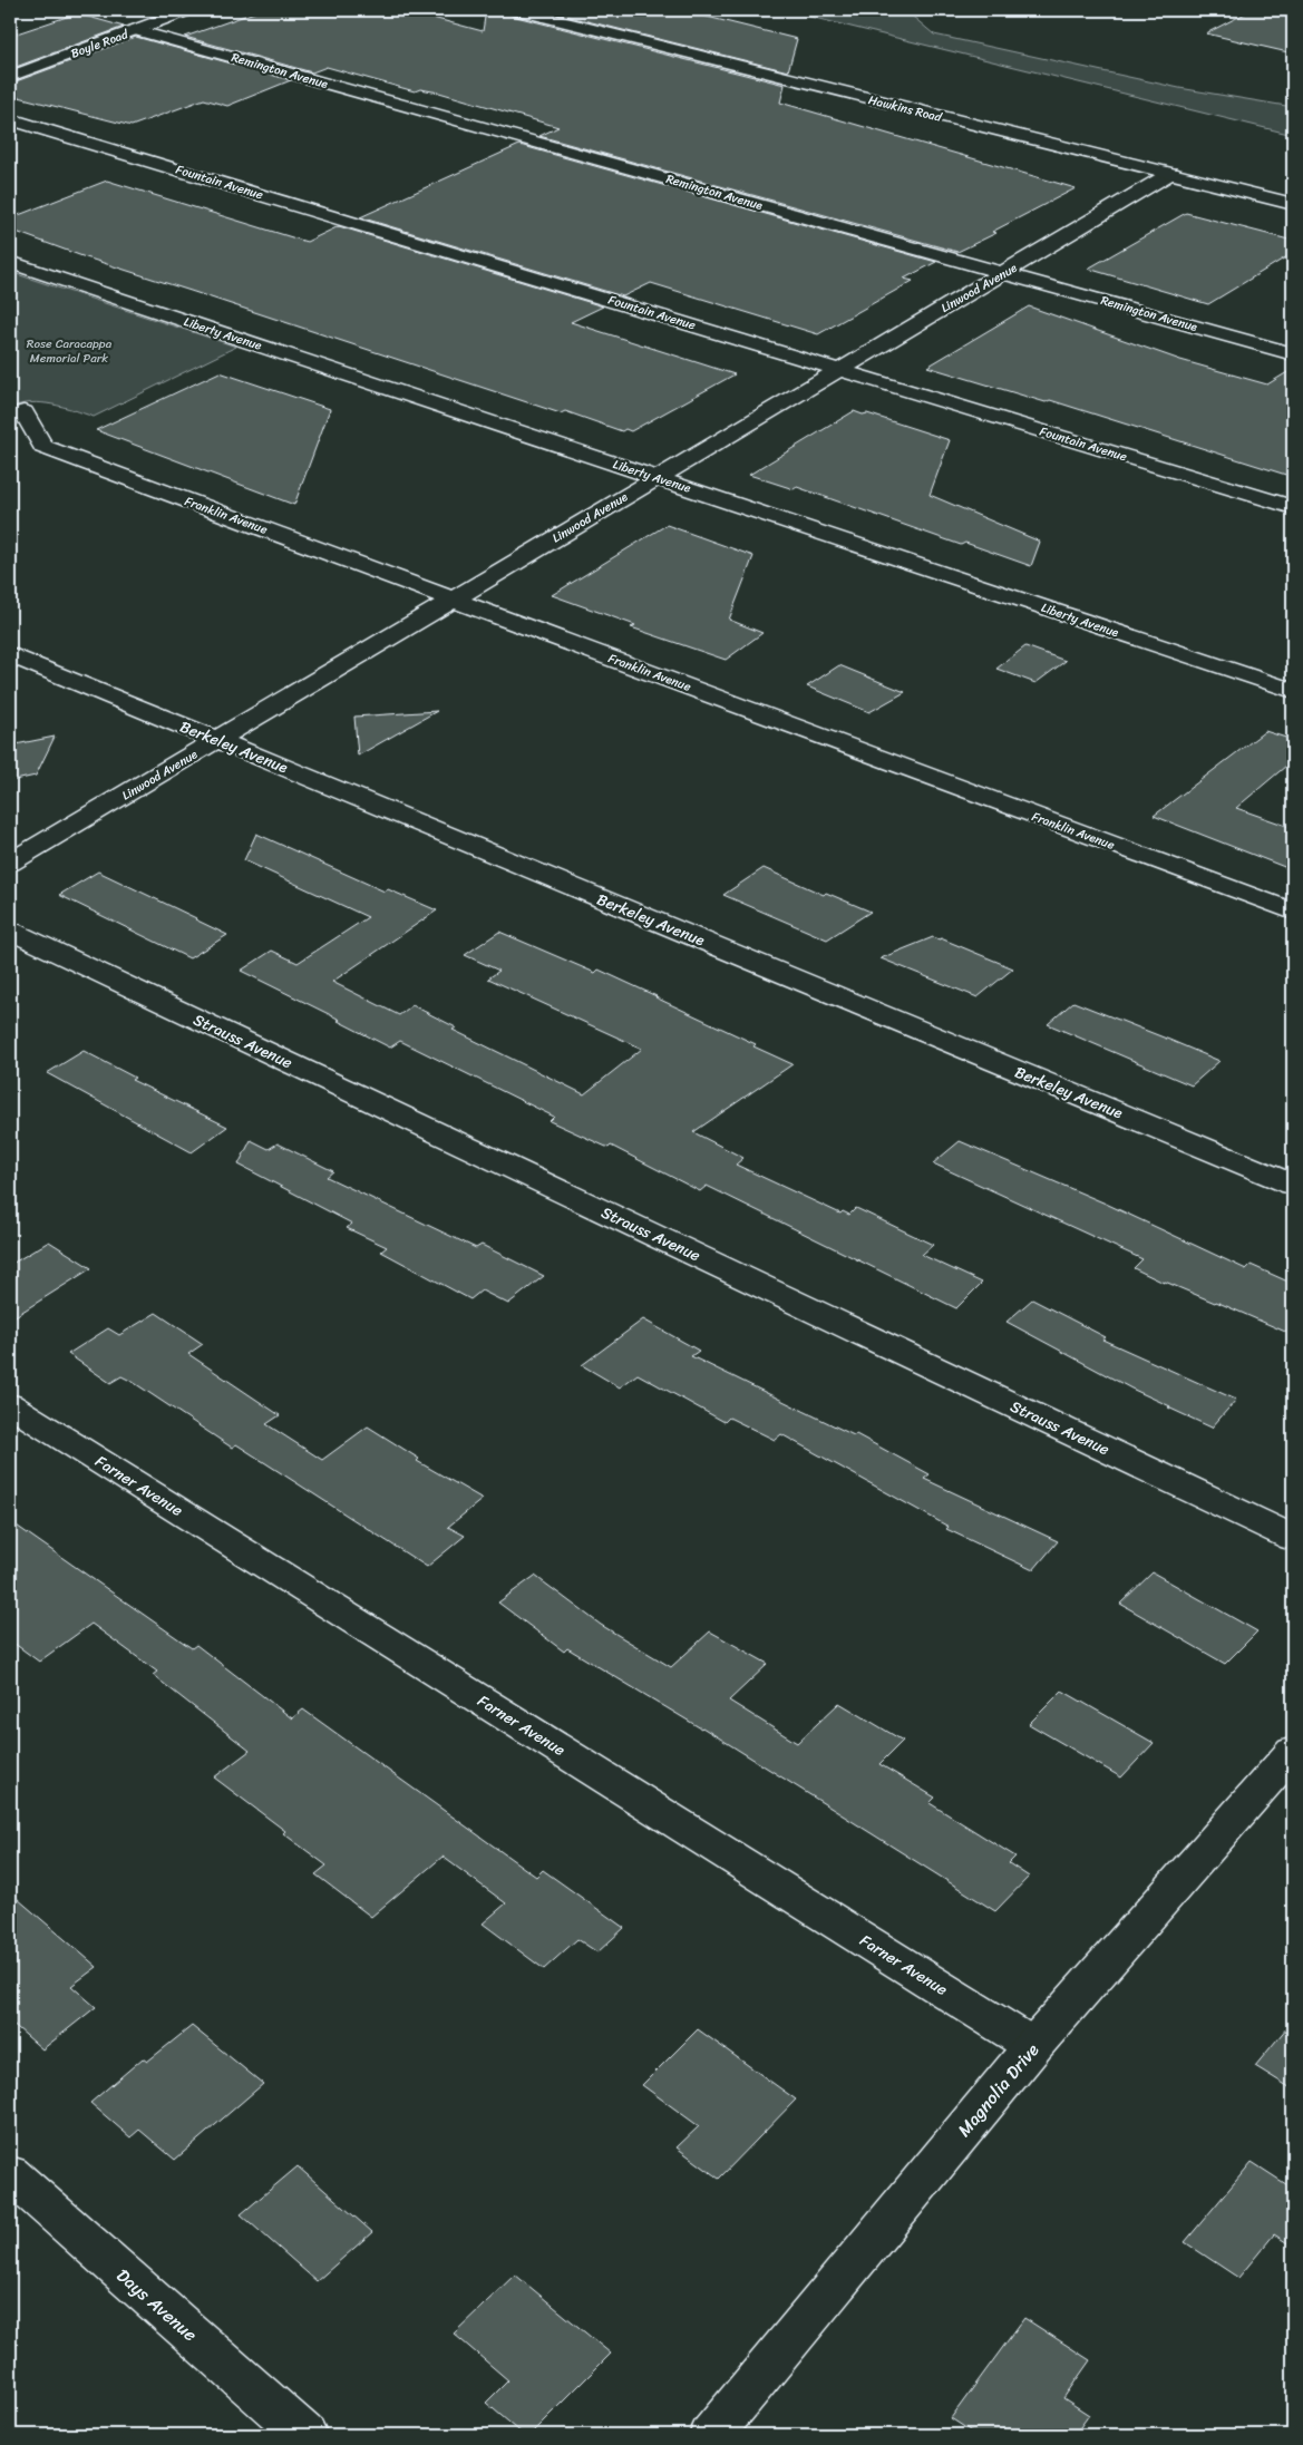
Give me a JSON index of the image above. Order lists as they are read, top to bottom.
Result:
{
  "streets": {
    "street": [
      "Boyle Road",
      "Remington Avenue",
      "Hawkins Road",
      "Fountain Avenue",
      "Linwood Avenue",
      "Liberty Avenue",
      "Franklin Avenue",
      "Berkeley Avenue",
      "Strauss Avenue",
      "Farner Avenue",
      "Magnolia Drive",
      "Days Avenue"
    ]
  },
  "crossings": [
    ["Boyle Road", "Remington Avenue"],
    ["Remington Avenue", "Linwood Avenue"],
    ["Hawkins Road", "Linwood Avenue"],
    ["Fountain Avenue", "Linwood Avenue"],
    ["Linwood Avenue", "Liberty Avenue"],
    ["Linwood Avenue", "Franklin Avenue"],
    ["Linwood Avenue", "Berkeley Avenue"],
    ["Farner Avenue", "Magnolia Drive"]
  ],
  "parks": ["Rose Caracappa Memorial Park"]
}
